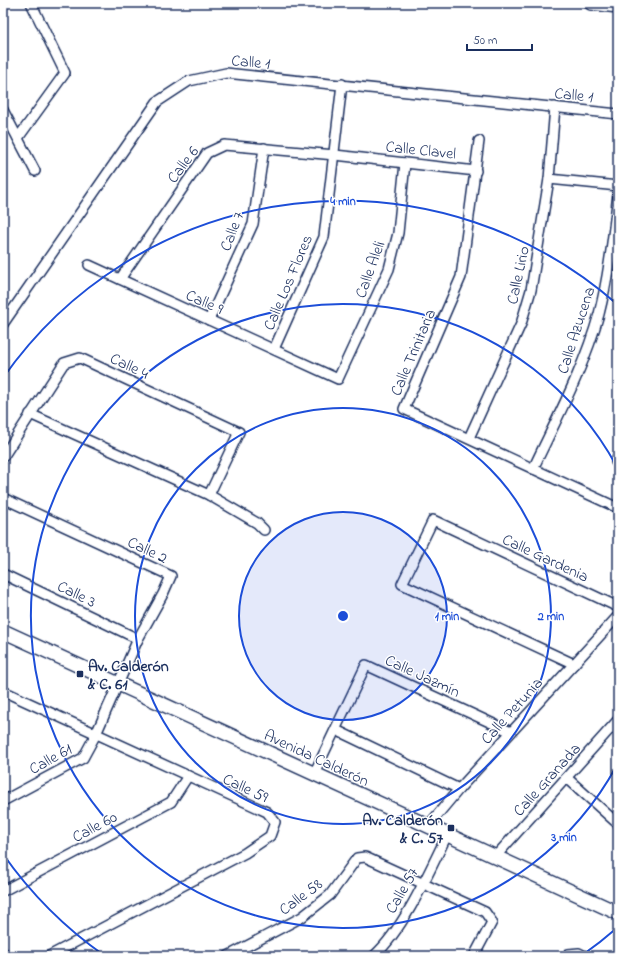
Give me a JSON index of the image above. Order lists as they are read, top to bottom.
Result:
{
  "streets": {
    "street": [
      "Calle 1",
      "Calle Clavel",
      "Calle 6",
      "Calle 7",
      "Calle Aleli",
      "Calle Lirio",
      "Calle Los Flores",
      "Calle 9",
      "Calle Azucena",
      "Calle Trinitaria",
      "Calle 4",
      "Calle 2",
      "Calle Gardenia",
      "Calle 3",
      "Calle Jazmín",
      "Calle Petunia",
      "Avenida Calderón",
      "Calle 61",
      "Calle Granada",
      "Calle 59",
      "Calle 60",
      "Calle 57",
      "Calle 58"
    ]
  },
  "crossings": [
    ["Calle 1", "Calle Lirio"],
    ["Calle 1", "Calle Los Flores"],
    ["Calle Clavel", "Calle 6"],
    ["Calle Clavel", "Calle Aleli"],
    ["Calle Clavel", "Calle Los Flores"],
    ["Calle Clavel", "Calle Trinitaria"],
    ["Calle 6", "Calle 7"],
    ["Calle 6", "Calle Los Flores"],
    ["Calle 6", "Calle 9"],
    ["Calle 7", "Calle 9"],
    ["Calle Aleli", "Calle 9"],
    ["Calle Lirio", "Calle Trinitaria"],
    ["Calle Los Flores", "Calle 9"],
    ["Calle Azucena", "Calle Trinitaria"],
    ["Calle 2", "Calle 3"],
    ["Calle 2", "Avenida Calderón"],
    ["Calle 2", "Calle 61"],
    ["Calle Gardenia", "Calle Petunia"],
    ["Calle Jazmín", "Calle Petunia"],
    ["Calle Petunia", "Avenida Calderón"],
    ["Avenida Calderón", "Calle 61"],
    ["Avenida Calderón", "Calle Granada"],
    ["Avenida Calderón", "Calle 57"],
    ["Calle 61", "Calle 59"],
    ["Calle 59", "Calle 60"],
    ["Calle 57", "Calle 58"]
  ],
  "places": {
    "transit": ["Av. Calderón & C. 61", "Av. Calderón & C. 57"]
  },
  "scale_bar": "50 m",
  "rings": [
    "4 min",
    "1 min",
    "2 min",
    "3 min"
  ]
}
